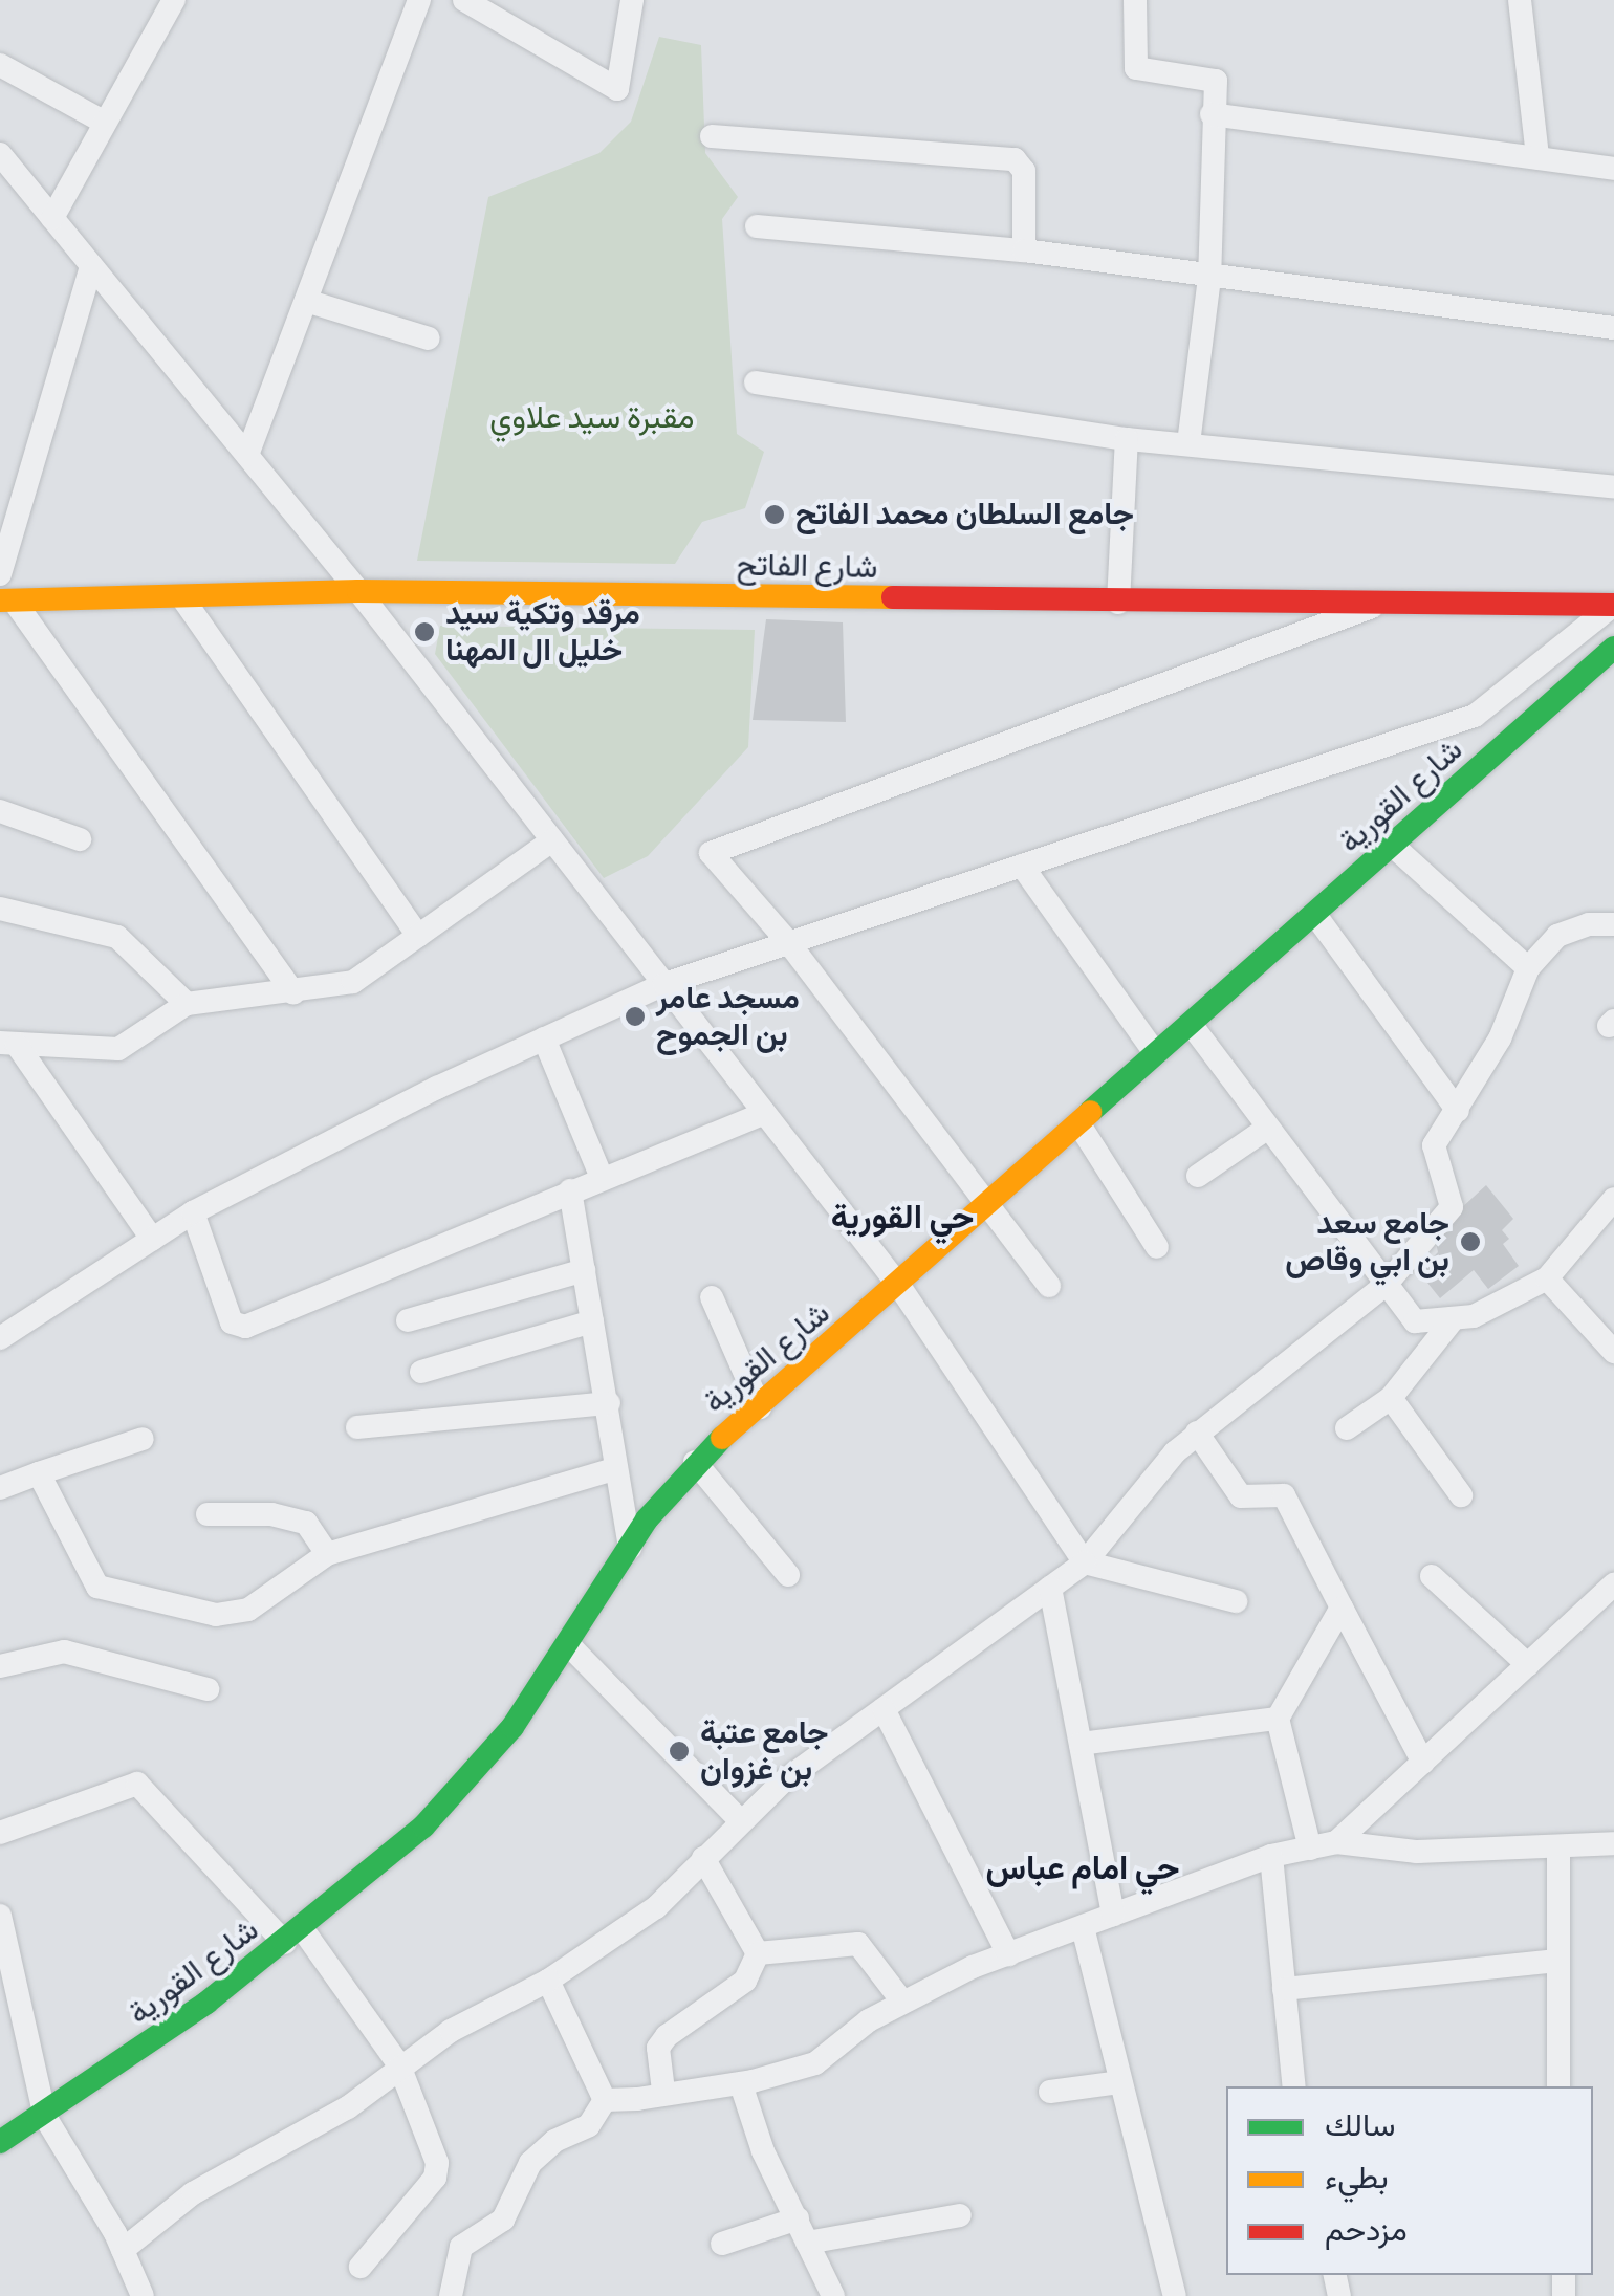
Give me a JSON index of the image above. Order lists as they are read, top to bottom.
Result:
{
  "streets": {
    "street": ["شارع الفاتح", "شارع القورية"]
  },
  "districts": ["حي القورية", "حي امام عباس"],
  "parks": ["مقبرة سيد علاوي"],
  "places": [
    "جامع السلطان محمد الفاتح",
    "مرقد وتكية سيد خليل ال المهنا",
    "مسجد عامر بن الجموح",
    "جامع سعد بن ابي وقاص",
    "جامع عتبة بن غزوان"
  ],
  "legend": ["سالك", "بطيء", "مزدحم"]
}
